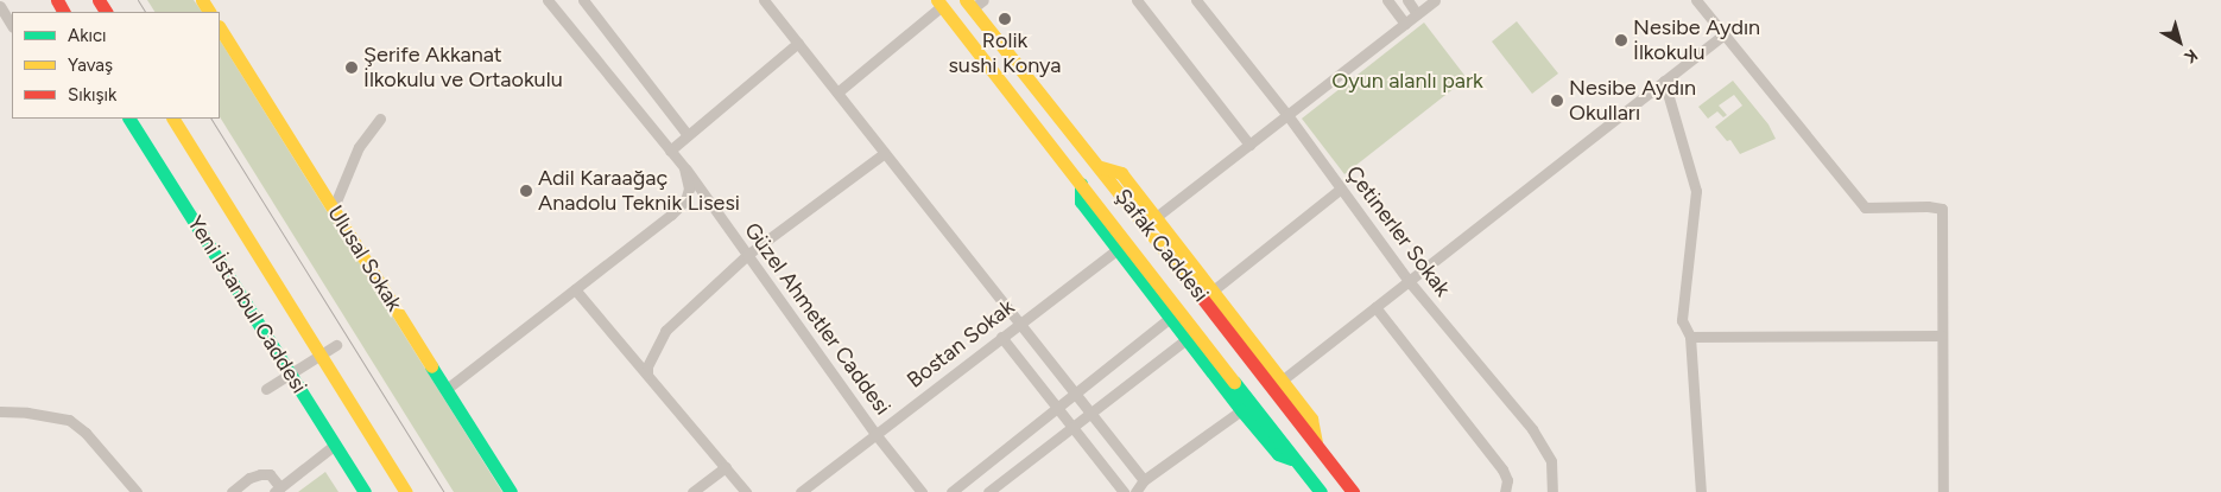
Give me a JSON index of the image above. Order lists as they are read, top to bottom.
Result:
{
  "streets": {
    "main road": ["Şafak Caddesi", "Ulusal Sokak", "Yeni İstanbul Caddesi"],
    "street": ["Çetinerler Sokak", "Güzel Ahmetler Caddesi", "Bostan Sokak"]
  },
  "crossings": [
    ["Güzel Ahmetler Caddesi", "Bostan Sokak"]
  ],
  "parks": ["Oyun alanlı park"],
  "places": [
    "Rolik sushi Konya",
    "Nesibe Aydın İlkokulu",
    "Şerife Akkanat İlkokulu ve Ortaokulu",
    "Nesibe Aydın Okulları",
    "Adil Karaağaç Anadolu Teknik Lisesi"
  ],
  "legend": ["Akıcı", "Yavaş", "Sıkışık"],
  "north": "bottom right"
}
